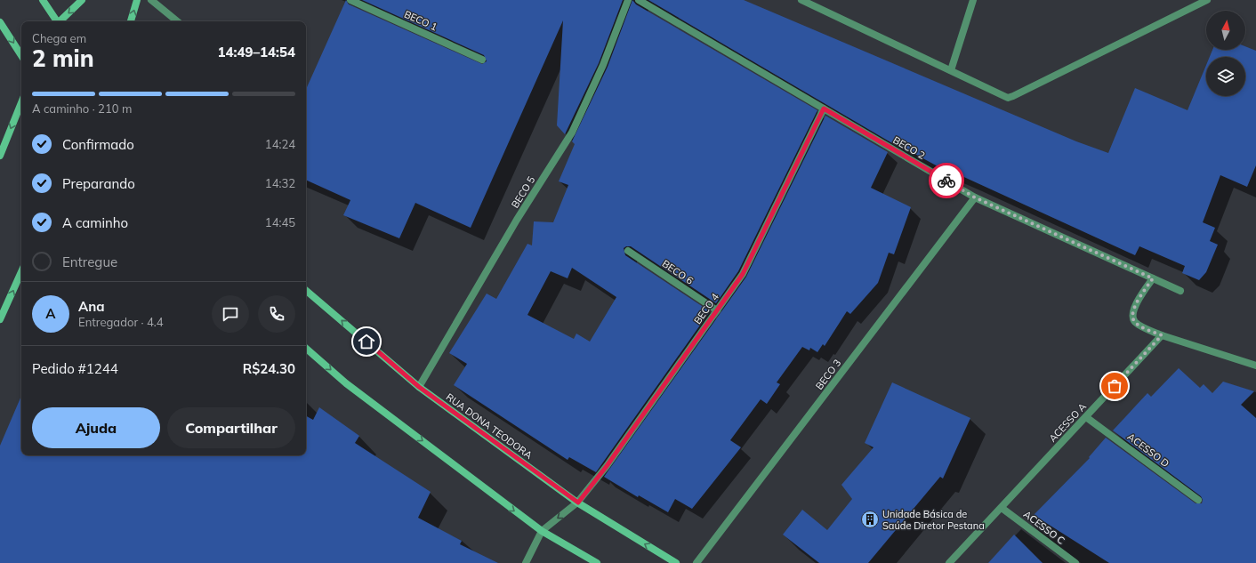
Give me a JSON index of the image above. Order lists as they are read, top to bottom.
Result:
{
  "streets": {
    "main road": ["RUA DONA TEODORA"],
    "street": [
      "BECO 1",
      "BECO 2",
      "BECO 5",
      "BECO 6",
      "BECO 4",
      "BECO 3",
      "ACESSO A",
      "ACESSO D",
      "ACESSO C"
    ]
  },
  "crossings": [
    ["BECO 2", "BECO 4"],
    ["BECO 2", "BECO 3"],
    ["BECO 5", "RUA DONA TEODORA"],
    ["BECO 6", "BECO 4"],
    ["BECO 4", "RUA DONA TEODORA"],
    ["ACESSO A", "ACESSO D"],
    ["ACESSO A", "ACESSO C"]
  ],
  "places": {
    "building": ["Unidade Básica de Saúde Diretor Pestana"]
  },
  "north": "top",
  "page": {
    "heading": ["2 min", "Chega em", "14:49–14:54"],
    "panel": [
      "Ana",
      "Entregador · 4.4",
      "Pedido #1244",
      "R$24.30"
    ],
    "bar": "A caminho · 210 m",
    "list": [
      ["Confirmado", "14:24"],
      ["Preparando", "14:32"],
      ["A caminho", "14:45"],
      "Entregue"
    ],
    "round": "A",
    "buttons": ["Ajuda", "Compartilhar"]
  }
}
